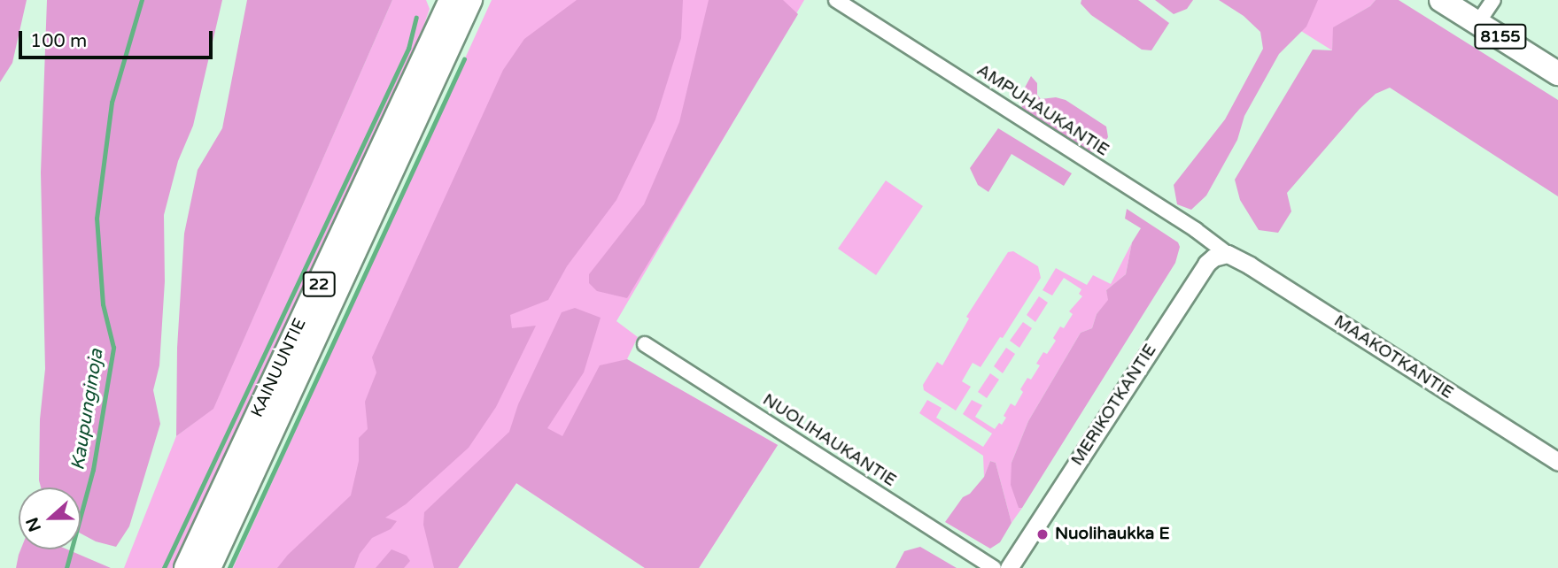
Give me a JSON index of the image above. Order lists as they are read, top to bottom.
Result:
{
  "streets": {
    "main road": ["8155", "22", "KAINUUNTIE"],
    "street": [
      "AMPUHAUKANTIE",
      "MAAKOTKANTIE",
      "MERIKOTKANTIE",
      "NUOLIHAUKANTIE"
    ]
  },
  "crossings": [
    ["AMPUHAUKANTIE", "MAAKOTKANTIE"],
    ["AMPUHAUKANTIE", "MERIKOTKANTIE"],
    ["MAAKOTKANTIE", "MERIKOTKANTIE"]
  ],
  "water": ["Kaupunginoja"],
  "places": ["Nuolihaukka E"],
  "scale_bar": "100 m",
  "north": "left"
}
